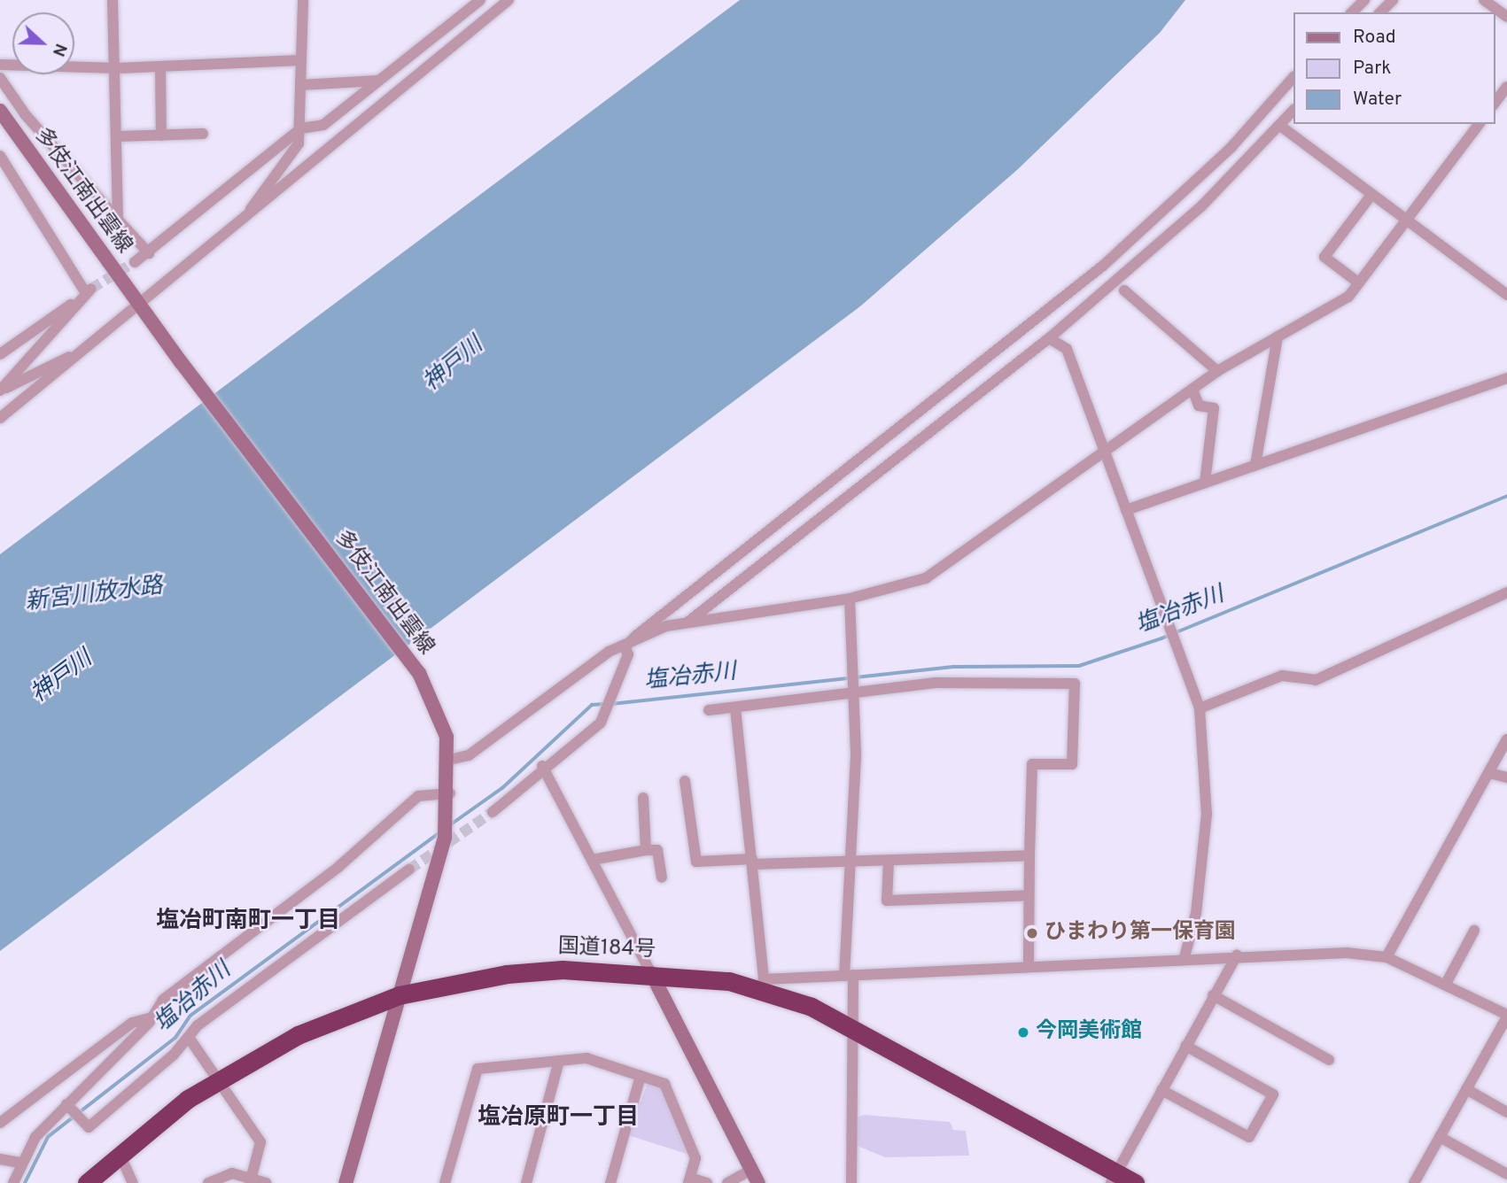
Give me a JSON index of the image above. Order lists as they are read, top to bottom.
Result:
{
  "streets": {
    "highway": ["国道184号"],
    "main road": ["多伎江南出雲線"]
  },
  "crossings": [
    ["多伎江南出雲線", "国道184号"]
  ],
  "districts": ["塩冶町南町一丁目", "塩冶原町一丁目"],
  "water": ["神戸川", "新宮川放水路", "塩冶赤川"],
  "places": ["ひまわり第一保育園", "今岡美術館"],
  "legend": ["Road", "Park", "Water"],
  "north": "right"
}
